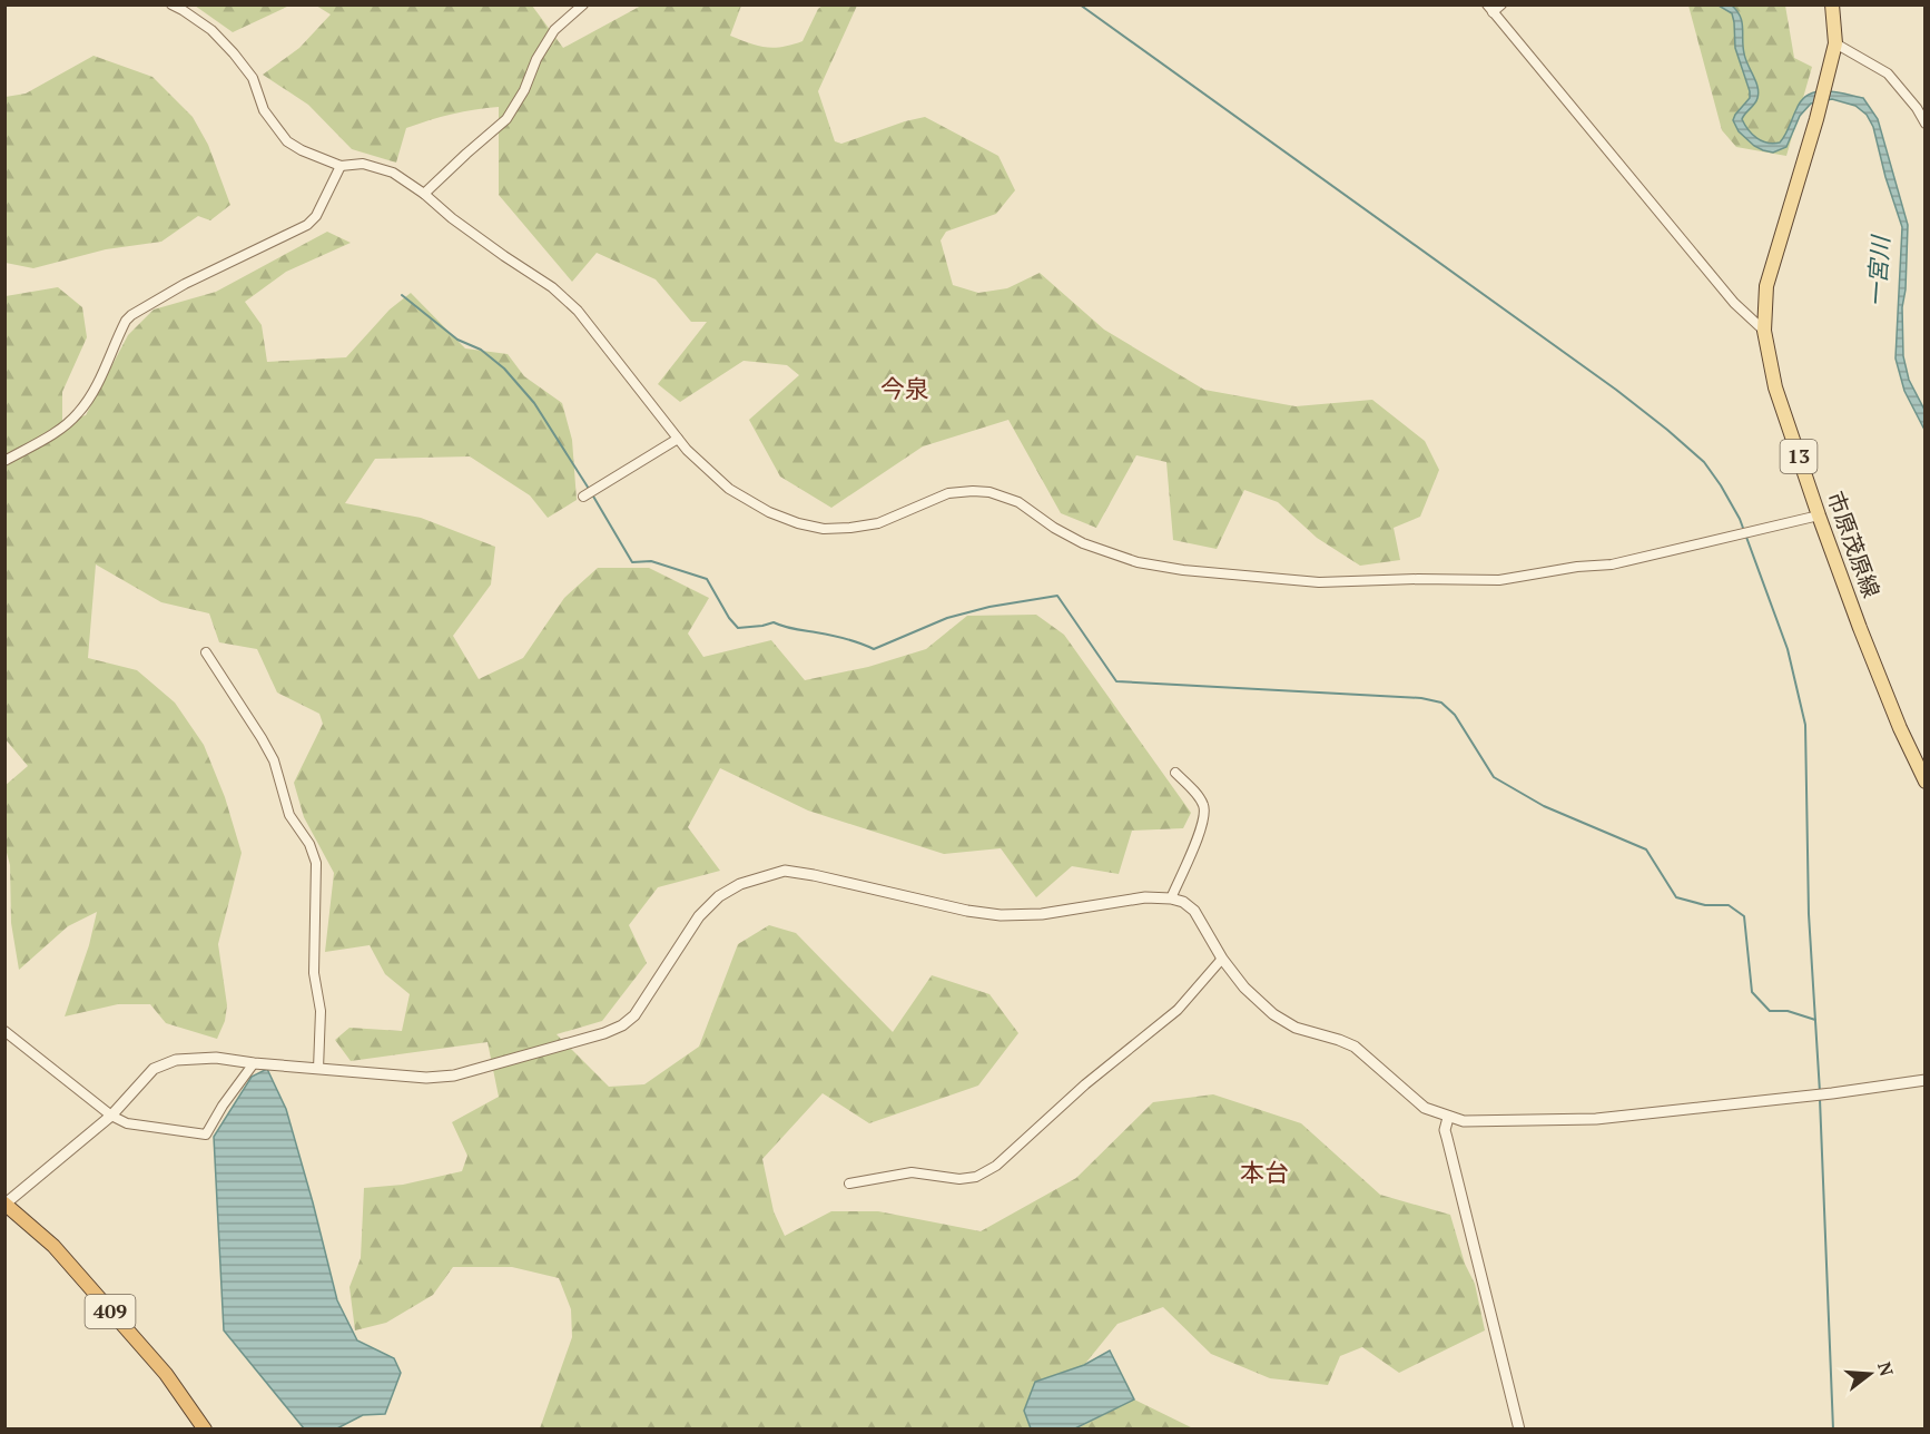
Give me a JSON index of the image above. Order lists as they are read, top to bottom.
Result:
{
  "streets": {
    "highway": ["409"],
    "main road": ["13", "市原茂原線"]
  },
  "districts": ["今泉", "本台"],
  "water": ["一宮川"],
  "north": "right"
}
